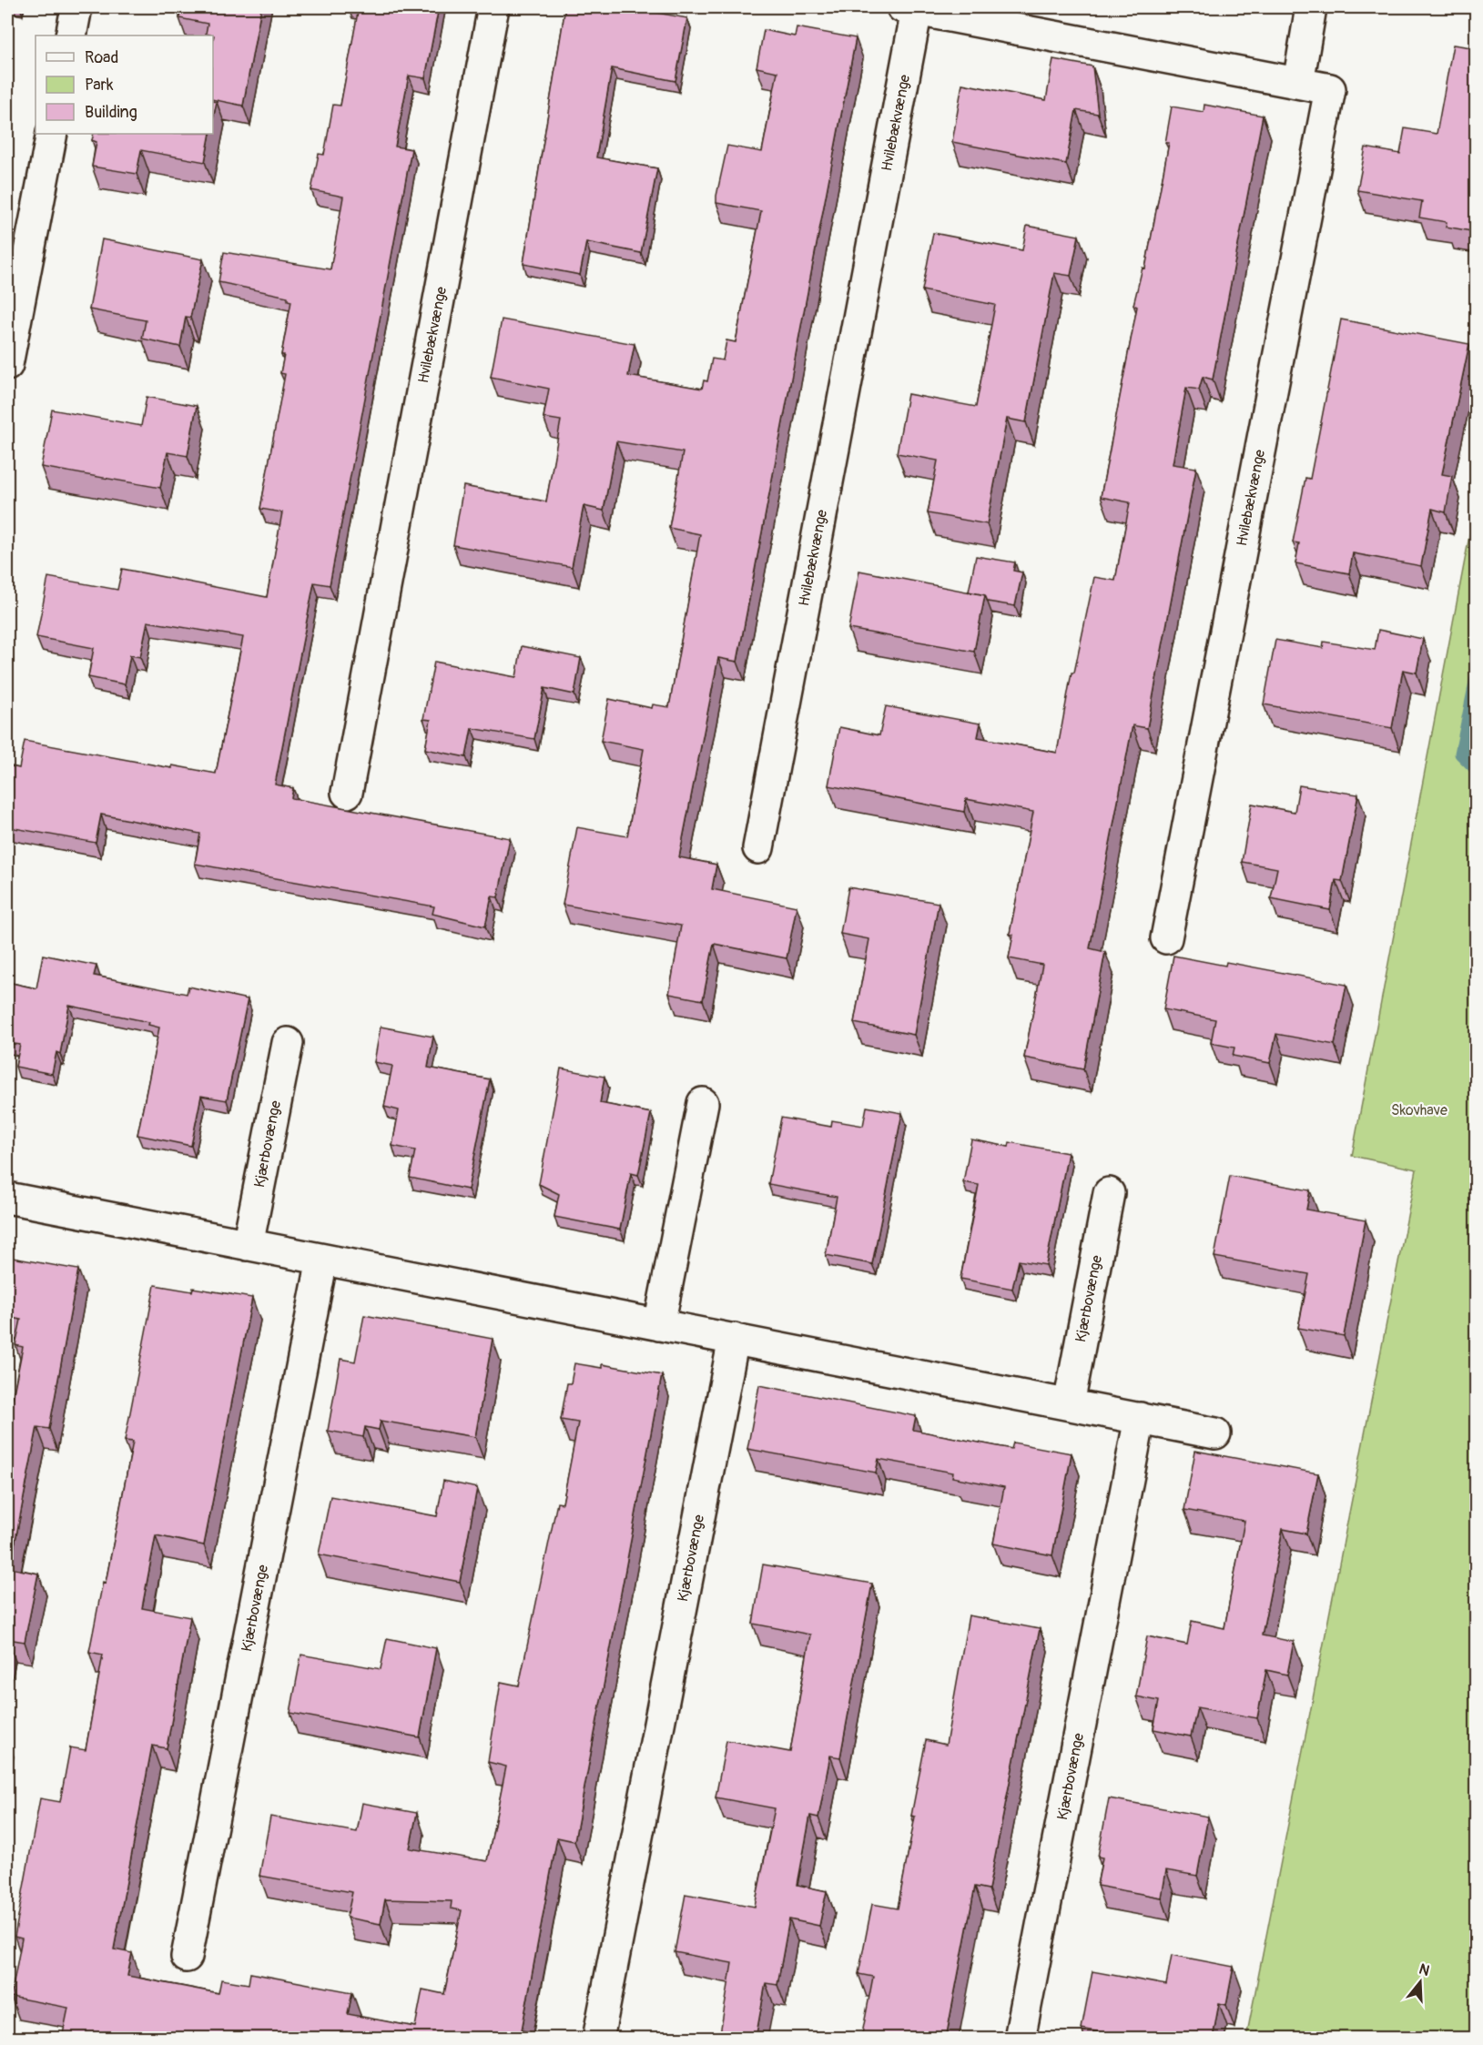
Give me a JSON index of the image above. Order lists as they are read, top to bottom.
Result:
{
  "streets": {
    "street": ["Hvilebækvænge", "Kjærbovænge"]
  },
  "parks": ["Skovhave"],
  "legend": ["Road", "Park", "Building"],
  "north": "top"
}
